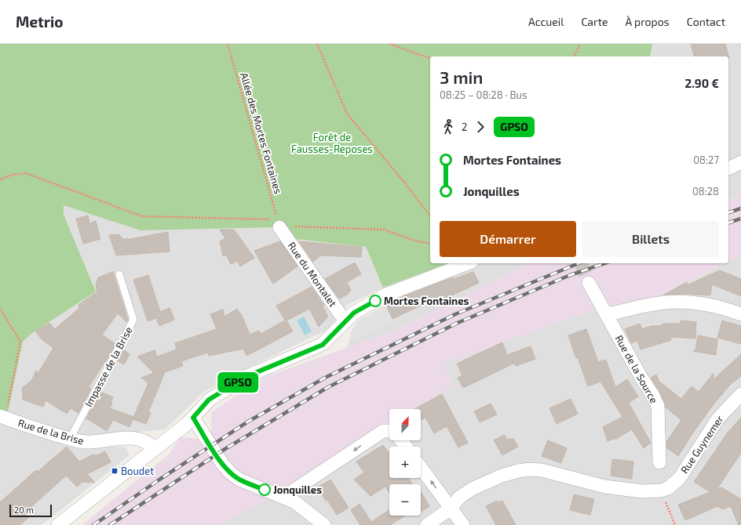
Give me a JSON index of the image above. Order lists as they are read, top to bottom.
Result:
{
  "streets": {
    "street": [
      "Rue du Montalet",
      "Rue de la Source",
      "Rue de la Brise",
      "Rue Guynemer"
    ],
    "lane": ["Impasse de la Brise"],
    "path": ["Allée des Mortes Fontaines"]
  },
  "crossings": [
    ["Allée des Mortes Fontaines", "Rue du Montalet"],
    ["Impasse de la Brise", "Rue de la Brise"]
  ],
  "parks": ["Forêt de Fausses-Reposes"],
  "places": {
    "other": ["Mortes Fontaines", "Jonquilles"],
    "transit": ["Boudet"]
  },
  "lines": ["bus line GPSO"],
  "scale_bar": "20 m",
  "north": "top right",
  "page": {
    "header": "Metrio",
    "nav": [
      "Accueil",
      "Carte",
      "À propos",
      "Contact"
    ],
    "on_map": "GPSO",
    "heading": ["3 min", "08:25 – 08:28 · Bus", "2.90 €"],
    "legs": ["2", "GPSO"],
    "list": [
      {
        "name": "Mortes Fontaines",
        "value": "08:27"
      },
      {
        "name": "Jonquilles",
        "value": "08:28"
      }
    ],
    "buttons": ["Démarrer", "Billets"],
    "map_buttons": ["+", "−"],
    "scale": "20 m"
  }
}
